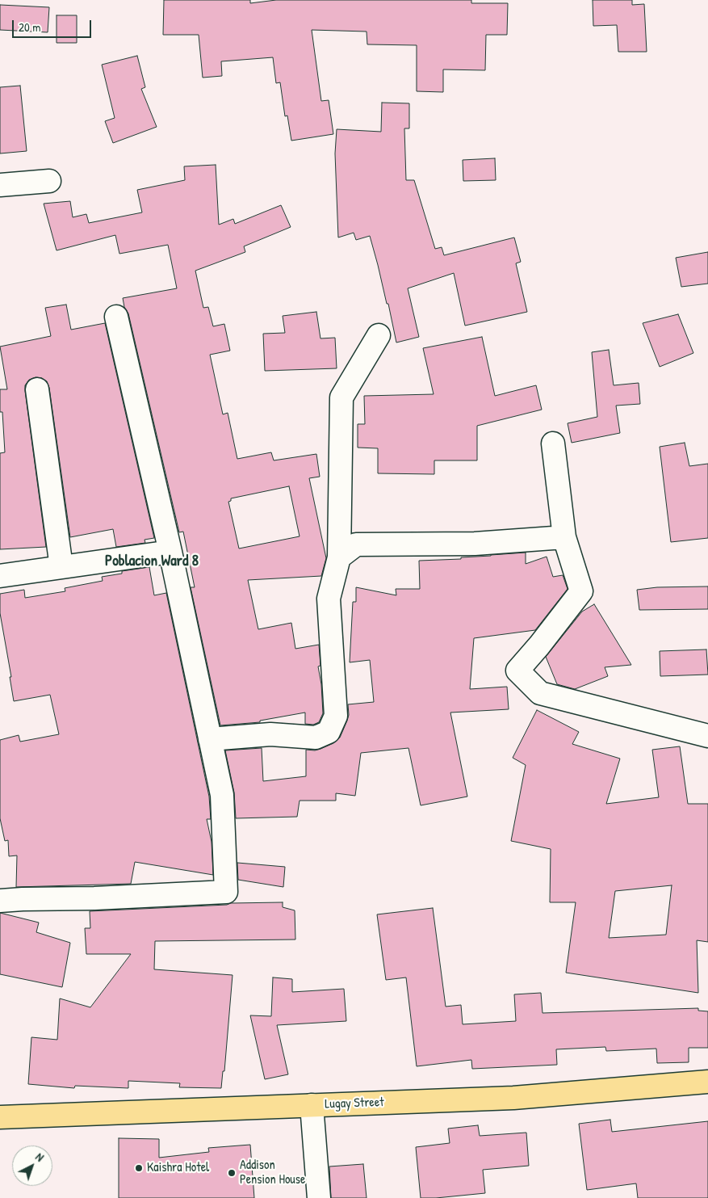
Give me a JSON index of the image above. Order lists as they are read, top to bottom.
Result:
{
  "streets": {
    "main road": ["Lugay Street"]
  },
  "districts": ["Poblacion Ward 8"],
  "places": ["Kaishra Hotel", "Addison Pension House"],
  "scale_bar": "20 m",
  "north": "top right"
}
